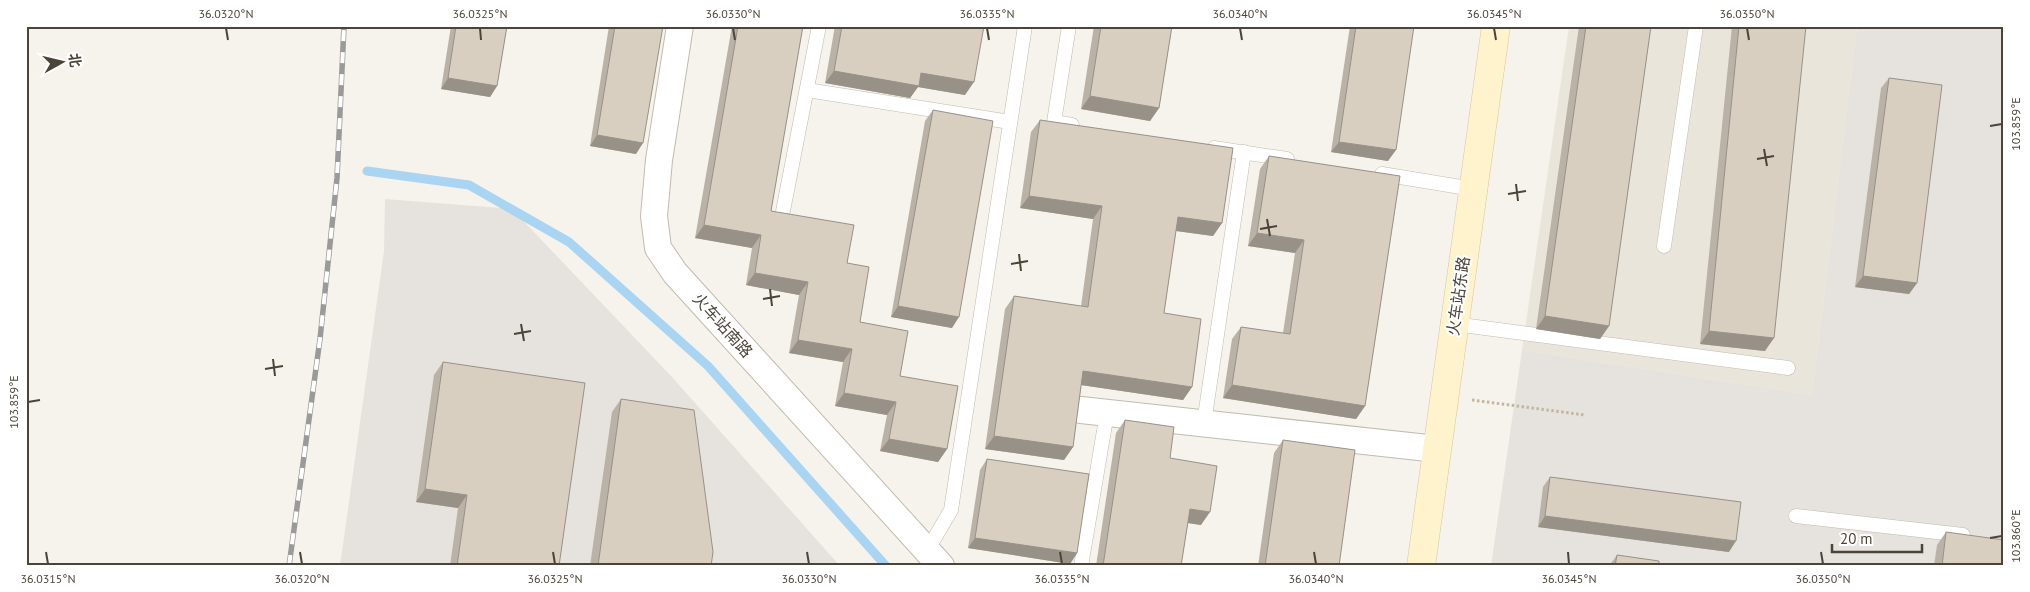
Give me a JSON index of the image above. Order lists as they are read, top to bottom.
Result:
{
  "streets": {
    "main road": ["火车站东路"],
    "street": ["火车站南路"]
  },
  "scale_bar": "20 m",
  "north": "right",
  "coordinates": [
    "36.0320°N",
    "36.0325°N",
    "36.0330°N",
    "36.0335°N",
    "36.0340°N",
    "36.0345°N",
    "36.0350°N",
    "103.859°E",
    "103.860°E",
    "36.0315°N"
  ]
}
